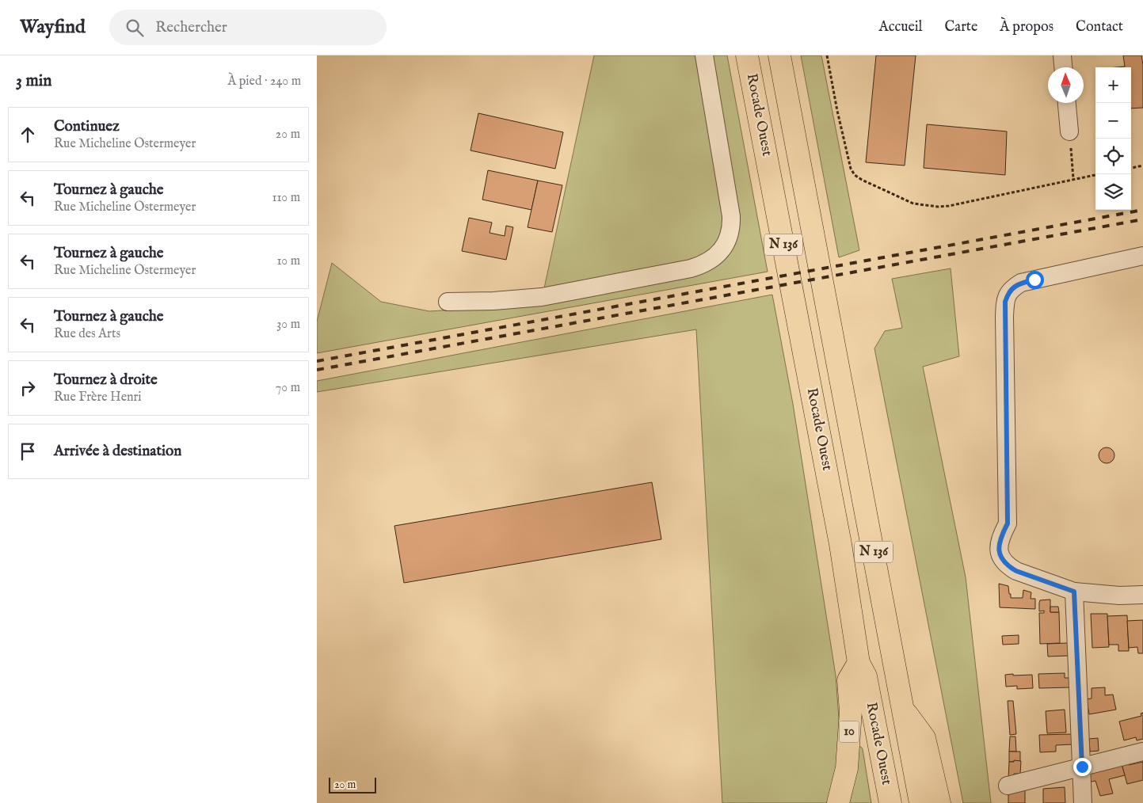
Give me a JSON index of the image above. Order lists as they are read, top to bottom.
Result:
{
  "streets": {
    "highway": ["Rocade Ouest", "N 136", "10"]
  },
  "crossings": [
    ["Rocade Ouest", "10"]
  ],
  "scale_bar": "20 m",
  "north": "top",
  "page": {
    "header": "Wayfind",
    "search": "Rechercher",
    "nav": [
      "Accueil",
      "Carte",
      "À propos",
      "Contact"
    ],
    "heading": ["3 min", "À pied · 240 m"],
    "map_buttons": ["+", "−"],
    "list": [
      ["Continuez", "Rue Micheline Ostermeyer", "20 m"],
      ["Tournez à gauche", "Rue Micheline Ostermeyer", "110 m"],
      ["Tournez à gauche", "Rue Micheline Ostermeyer", "10 m"],
      ["Tournez à gauche", "Rue des Arts", "30 m"],
      ["Tournez à droite", "Rue Frère Henri", "70 m"],
      "Arrivée à destination"
    ],
    "scale": "20 m"
  }
}
